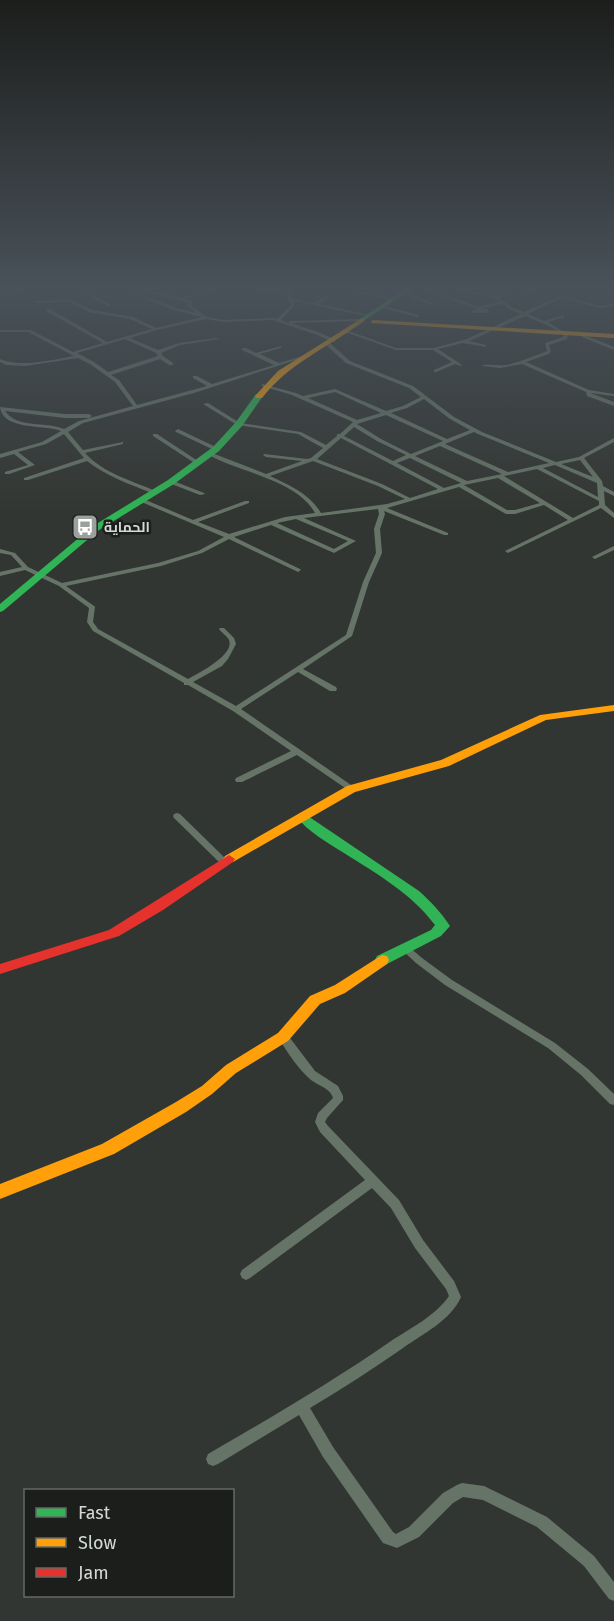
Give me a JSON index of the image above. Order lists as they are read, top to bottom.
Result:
{
  "places": {
    "bus stop": ["الحماية"]
  },
  "legend": ["Fast", "Slow", "Jam"]
}
